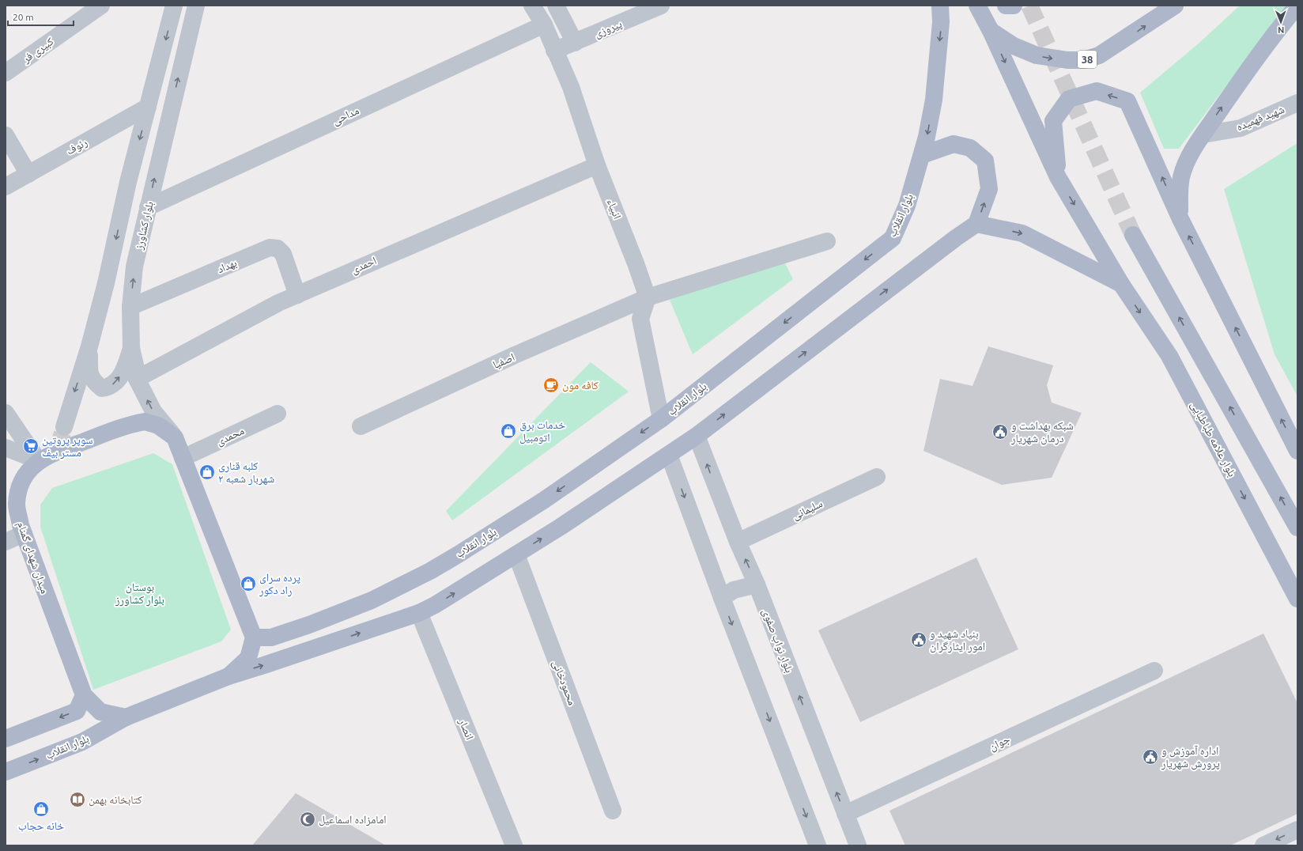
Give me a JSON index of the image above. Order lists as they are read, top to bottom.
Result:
{
  "streets": {
    "main road": [
      "38",
      "بلوار انقلاب",
      "بلوار علامه طباطبایی",
      "میدان شهدای گمنام"
    ],
    "street": [
      "پیروزی",
      "کبیری فر",
      "مداحی",
      "شهید فهمیده",
      "رئوف",
      "انبیاء",
      "بلوار کشاورز",
      "احمدی",
      "بهداد",
      "اصفیا",
      "محمدی",
      "سلیمانی",
      "بلوار نواب صفوی",
      "محمودخانی",
      "انصار",
      "جوان"
    ]
  },
  "crossings": [
    ["پیروزی", "انبیاء"],
    ["38", "بلوار علامه طباطبایی"],
    ["مداحی", "انبیاء"],
    ["مداحی", "بلوار کشاورز"],
    ["انبیاء", "احمدی"],
    ["انبیاء", "اصفیا"],
    ["بلوار انقلاب", "میدان شهدای گمنام"],
    ["بلوار کشاورز", "احمدی"],
    ["بلوار کشاورز", "بهداد"],
    ["بلوار کشاورز", "میدان شهدای گمنام"],
    ["احمدی", "بهداد"],
    ["سلیمانی", "بلوار نواب صفوی"],
    ["بلوار نواب صفوی", "جوان"]
  ],
  "parks": ["بوستان بلوار کشاورز"],
  "places": {
    "cafe": ["کافه مون"],
    "shop": [
      "خدمات برق اتومبیل",
      "کلبه قناری شهربار شعبه ۲",
      "پرده سرای راد دکور",
      "خانه حجاب"
    ],
    "public building": ["شبکه بهداشت و درمان شهریار", "بنیاد شهید و امور ایثارگران", "اداره آموزش و پرورش شهریار"],
    "supermarket": ["سوپر پروتین مستر بیف"],
    "library": ["کتابخانه بهمن"],
    "mosque": ["امامزاده اسماعیل"]
  },
  "scale_bar": "20 m",
  "north": "bottom"
}
